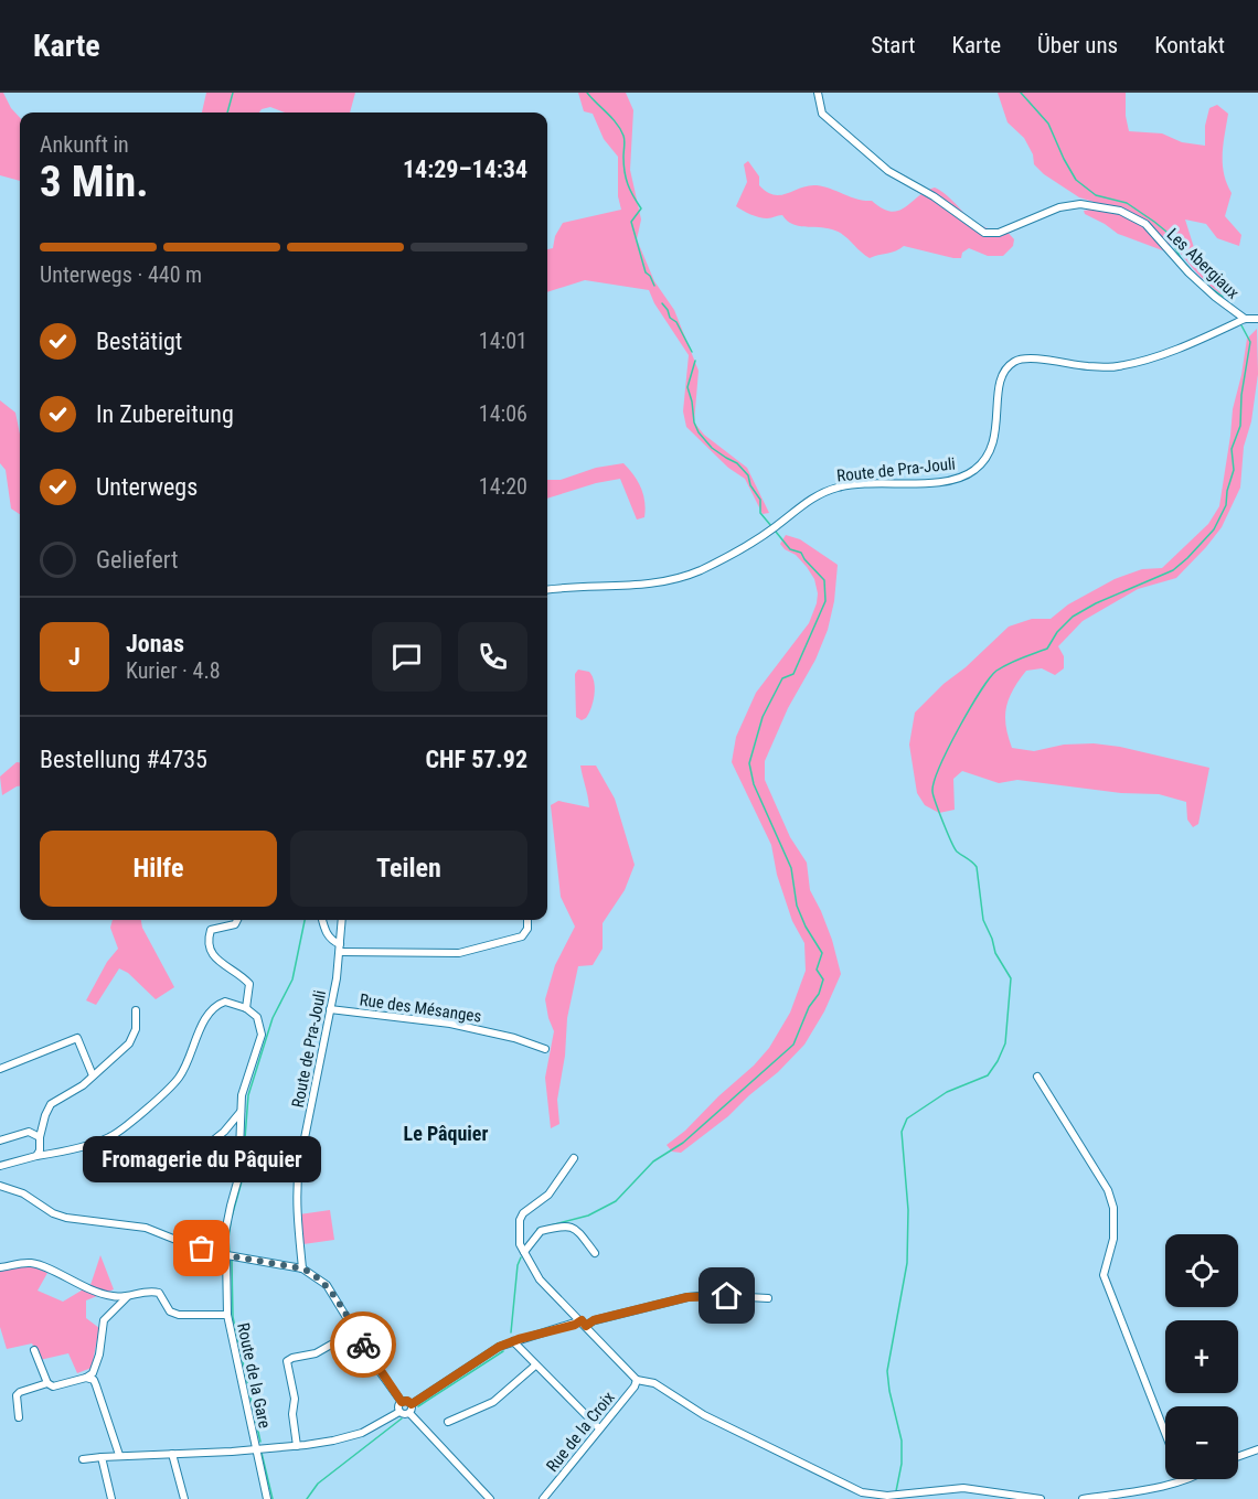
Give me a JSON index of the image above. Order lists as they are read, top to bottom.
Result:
{
  "streets": {
    "street": [
      "Les Abergiaux",
      "Route de Pra-Jouli",
      "Rue des Mésanges",
      "Route de la Gare",
      "Rue de la Croix"
    ]
  },
  "crossings": [
    ["Les Abergiaux", "Route de Pra-Jouli"],
    ["Route de Pra-Jouli", "Rue des Mésanges"]
  ],
  "districts": ["Le Pâquier"],
  "places": ["Fromagerie du Pâquier"],
  "page": {
    "header": "Karte",
    "nav": [
      "Start",
      "Karte",
      "Über uns",
      "Kontakt"
    ],
    "heading": ["3 Min.", "Ankunft in", "14:29–14:34"],
    "panel": [
      "Jonas",
      "Kurier · 4.8",
      "Bestellung #4735",
      "CHF 57.92"
    ],
    "bar": "Unterwegs · 440 m",
    "list": [
      ["Bestätigt", "14:01"],
      ["In Zubereitung", "14:06"],
      ["Unterwegs", "14:20"],
      "Geliefert"
    ],
    "round": "J",
    "buttons": ["Hilfe", "Teilen"],
    "bubble": "Fromagerie du Pâquier",
    "map_buttons": ["+", "−"]
  }
}
